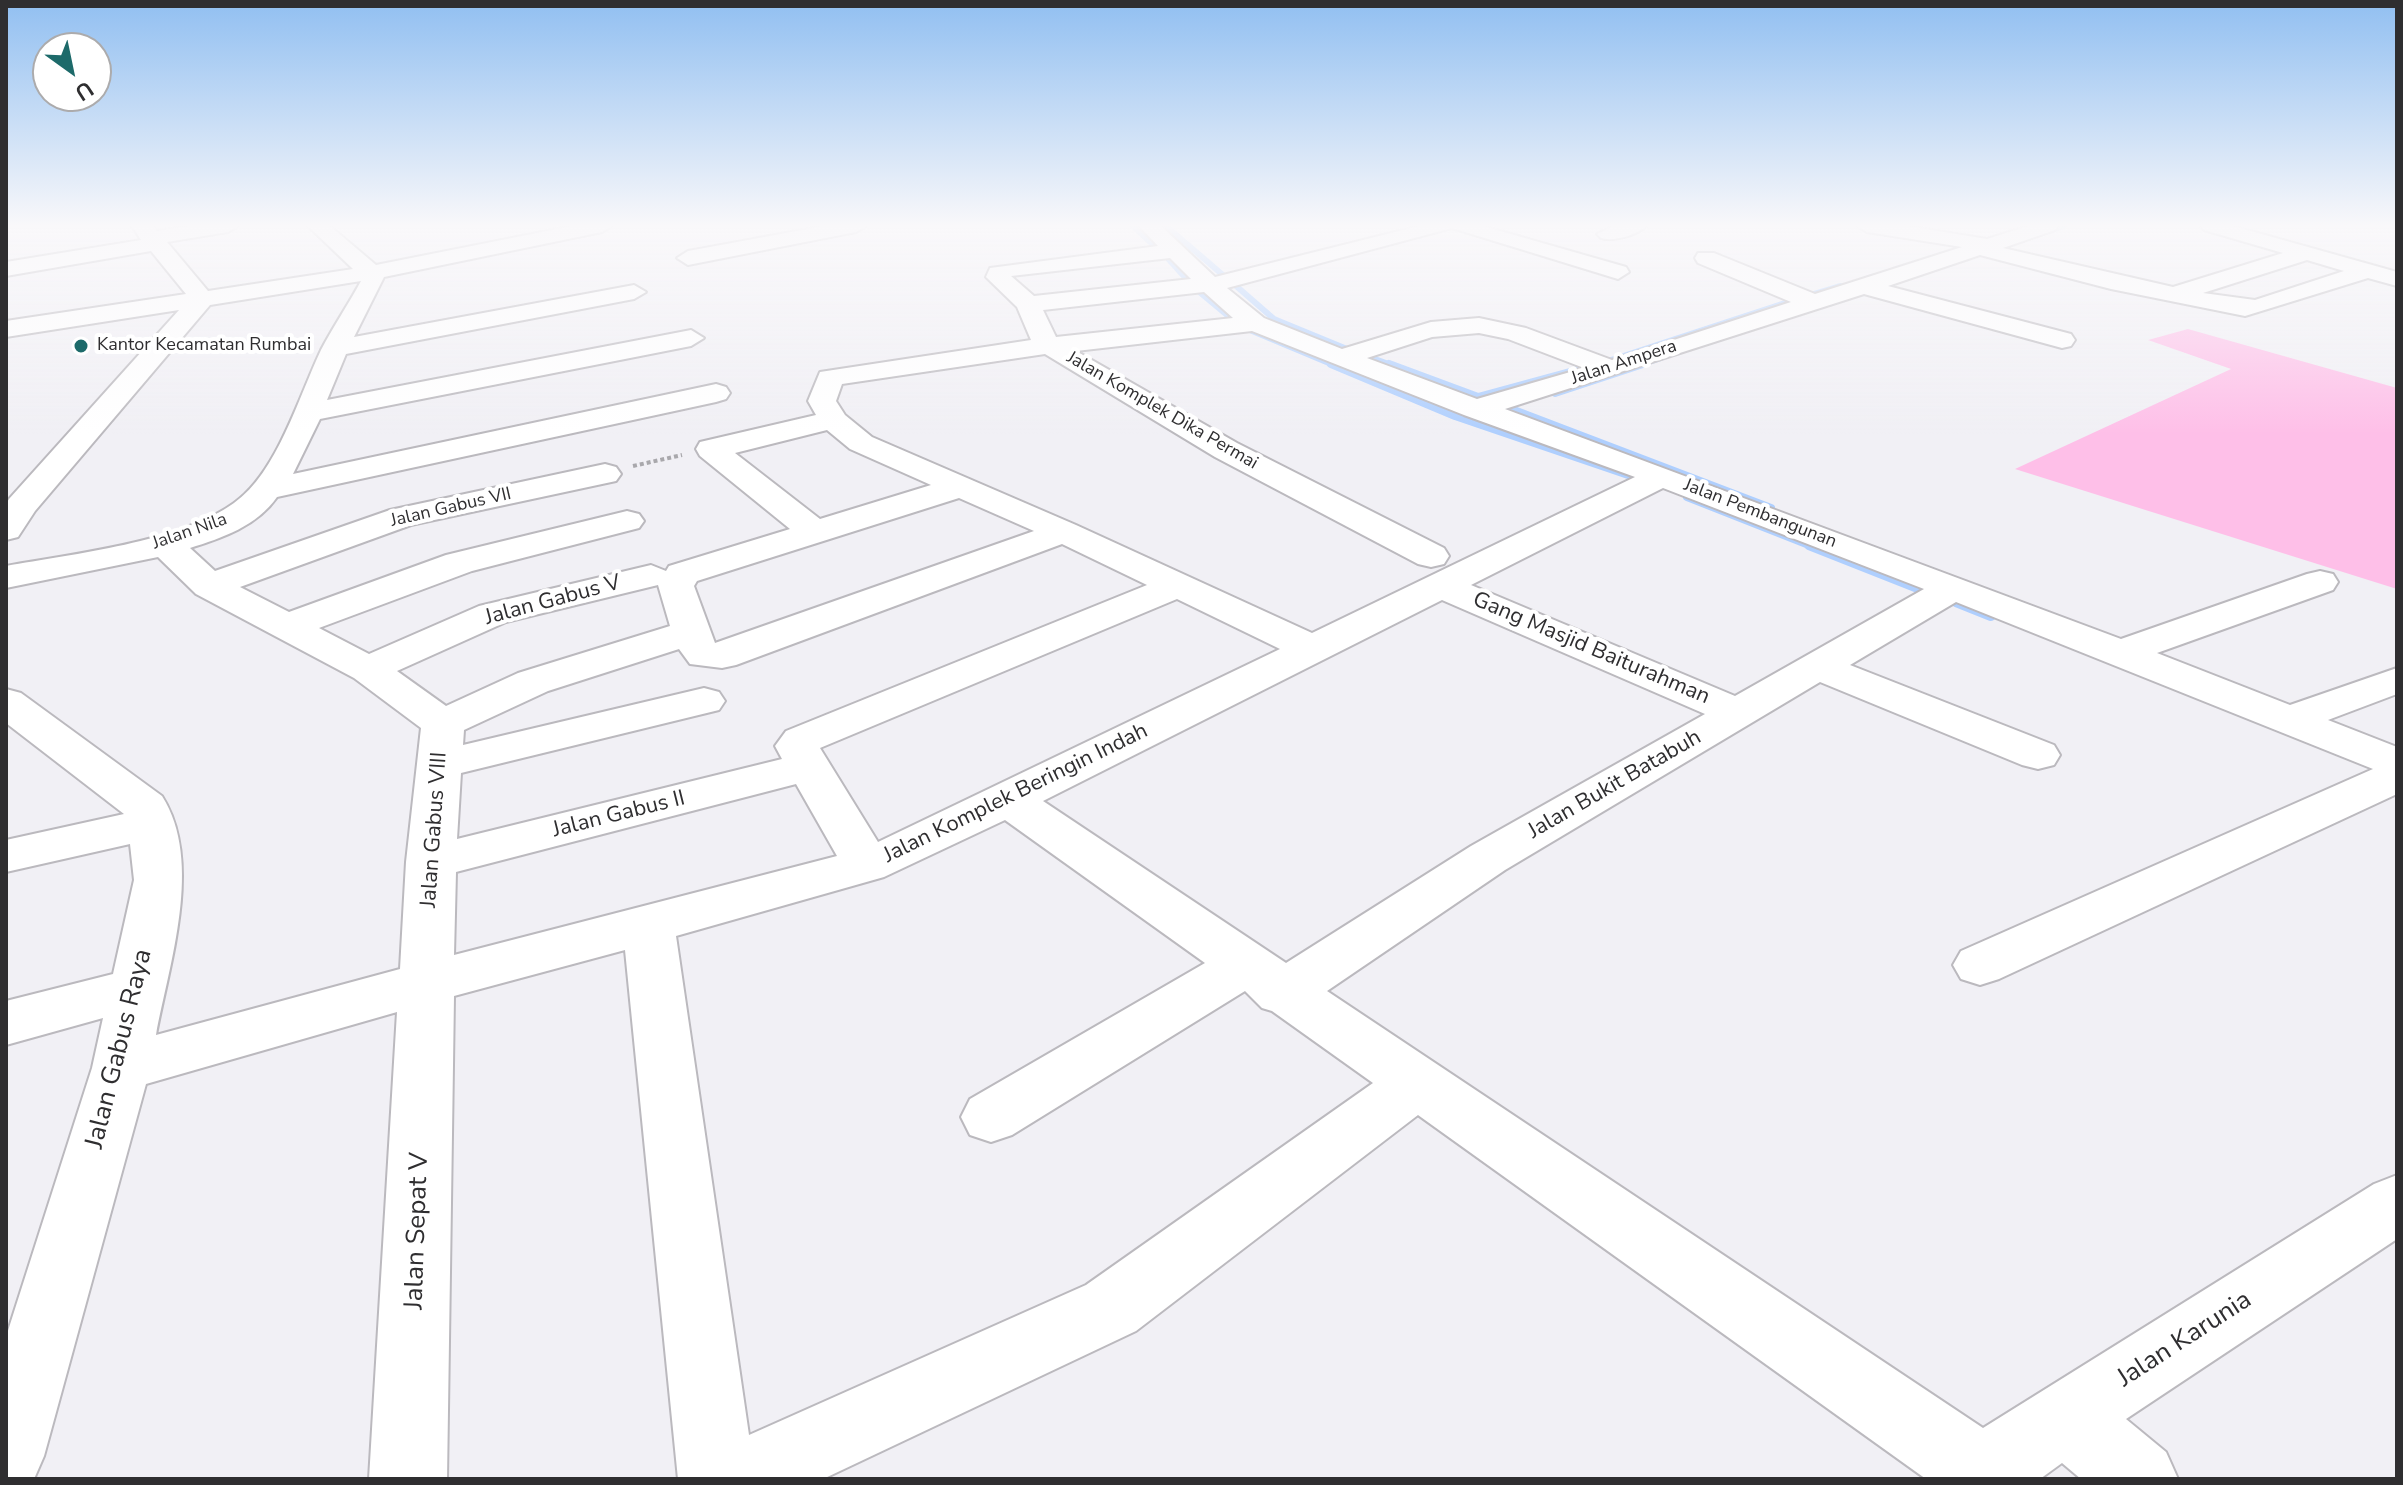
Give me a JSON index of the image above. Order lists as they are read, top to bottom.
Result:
{
  "streets": {
    "street": [
      "Jalan Ampera",
      "Jalan Komplek Dika Permai",
      "Jalan Gabus VII",
      "Jalan Pembangunan",
      "Jalan Nila",
      "Jalan Gabus V",
      "Gang Masjid Baiturahman",
      "Jalan Bukit Batabuh",
      "Jalan Komplek Beringin Indah",
      "Jalan Gabus II",
      "Jalan Gabus VIII",
      "Jalan Gabus Raya",
      "Jalan Sepat V",
      "Jalan Karunia"
    ]
  },
  "crossings": [
    ["Jalan Ampera", "Jalan Pembangunan"],
    ["Jalan Komplek Dika Permai", "Gang Masjid Baiturahman"],
    ["Jalan Komplek Dika Permai", "Jalan Komplek Beringin Indah"],
    ["Jalan Gabus VII", "Jalan Gabus VIII"],
    ["Jalan Pembangunan", "Jalan Bukit Batabuh"],
    ["Jalan Pembangunan", "Jalan Komplek Beringin Indah"],
    ["Jalan Nila", "Jalan Gabus VIII"],
    ["Jalan Gabus V", "Jalan Gabus VIII"],
    ["Gang Masjid Baiturahman", "Jalan Bukit Batabuh"],
    ["Gang Masjid Baiturahman", "Jalan Komplek Beringin Indah"],
    ["Jalan Komplek Beringin Indah", "Jalan Gabus II"],
    ["Jalan Gabus II", "Jalan Gabus VIII"],
    ["Jalan Gabus VIII", "Jalan Sepat V"]
  ],
  "places": ["Kantor Kecamatan Rumbai"],
  "north": "bottom right"
}
